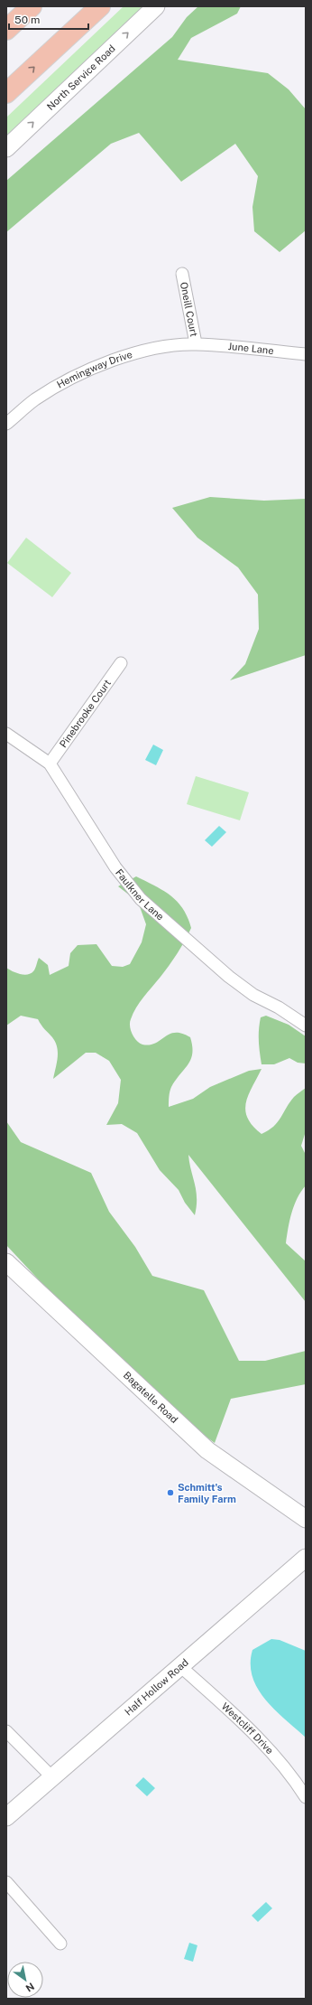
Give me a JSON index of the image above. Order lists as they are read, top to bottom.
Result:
{
  "streets": {
    "main road": ["North Service Road", "Bagatelle Road", "Half Hollow Road"],
    "street": [
      "Oneill Court",
      "June Lane",
      "Hemingway Drive",
      "Pinebrooke Court",
      "Faulkner Lane",
      "Westcliff Drive"
    ]
  },
  "crossings": [
    ["Oneill Court", "June Lane"],
    ["Oneill Court", "Hemingway Drive"],
    ["June Lane", "Hemingway Drive"],
    ["Pinebrooke Court", "Faulkner Lane"],
    ["Half Hollow Road", "Westcliff Drive"]
  ],
  "one_way": ["North Service Road"],
  "places": ["Schmitt's Family Farm"],
  "scale_bar": "50 m",
  "north": "bottom right"
}
